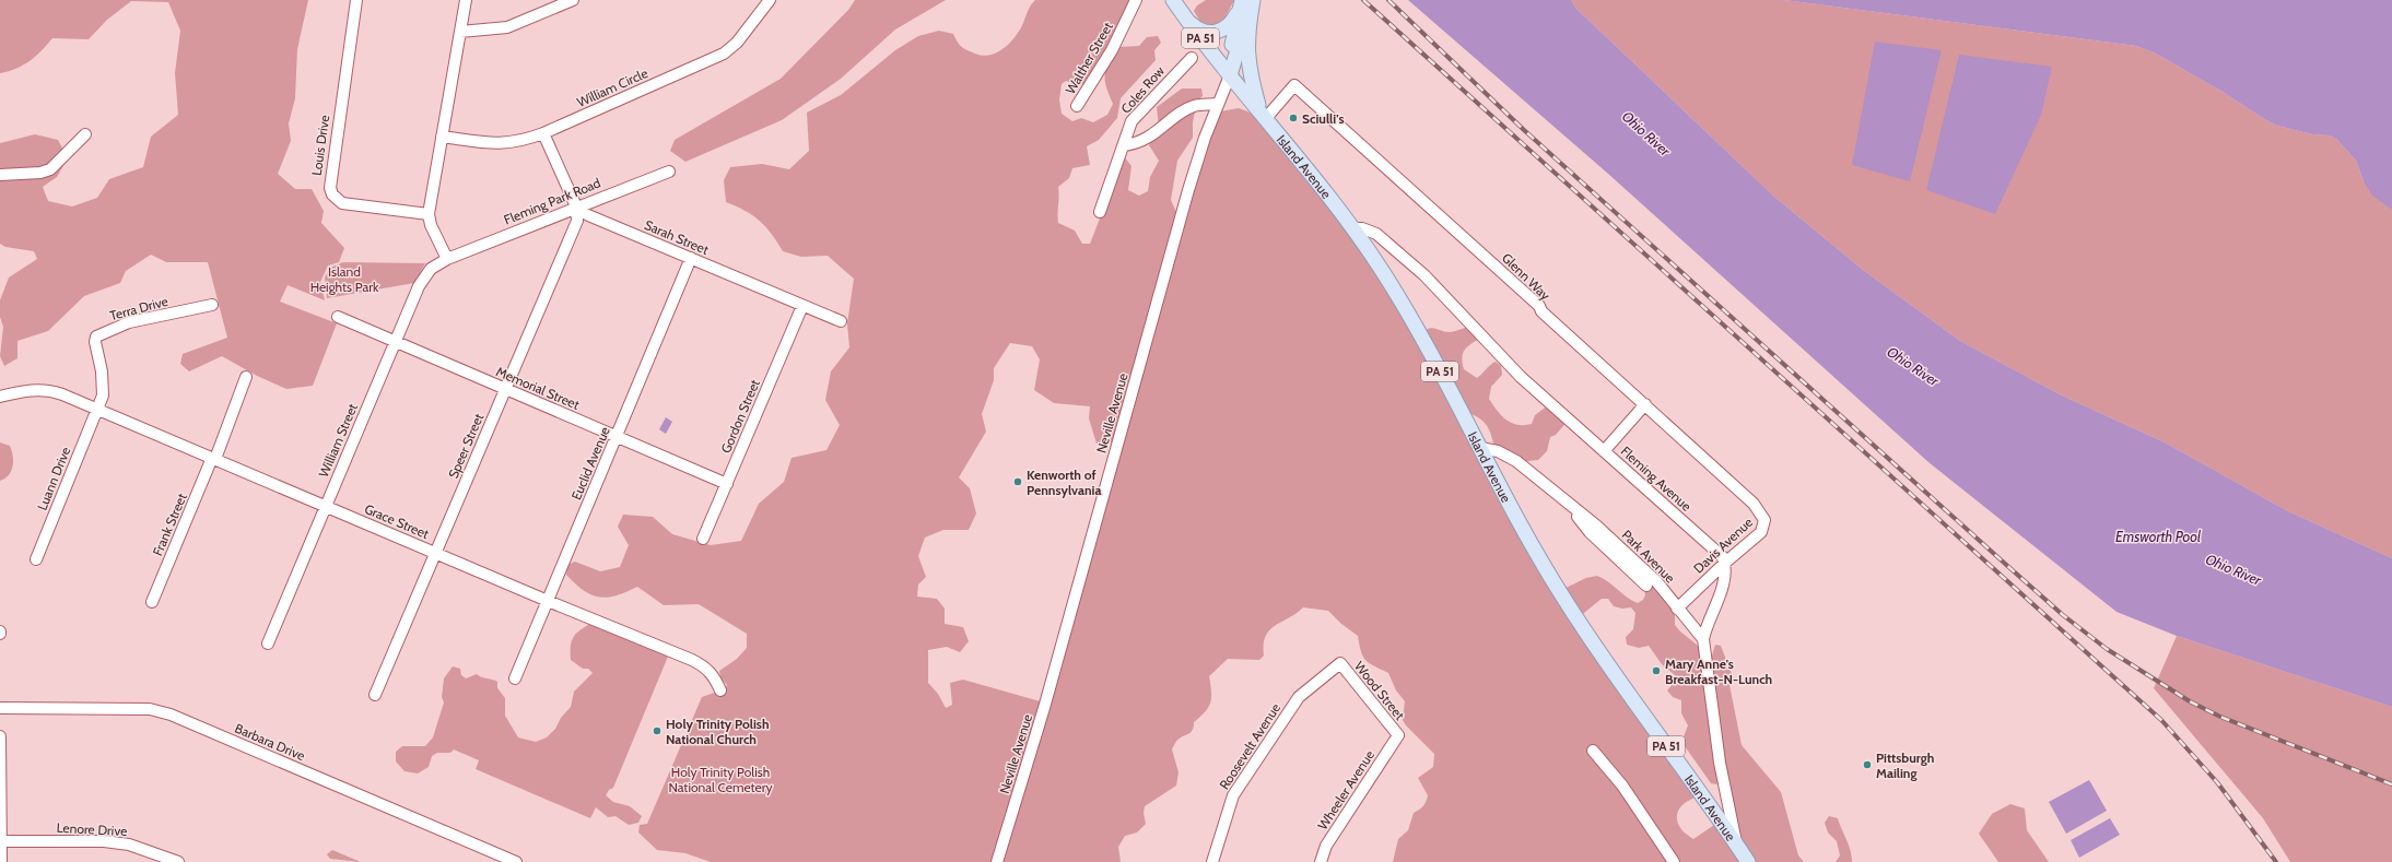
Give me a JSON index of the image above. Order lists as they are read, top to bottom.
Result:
{
  "streets": {
    "main road": ["PA 51", "Island Avenue"],
    "street": [
      "Walther Street",
      "William Circle",
      "Coles Row",
      "Louis Drive",
      "Fleming Park Road",
      "Sarah Street",
      "Glenn Way",
      "Terra Drive",
      "Memorial Street",
      "Neville Avenue",
      "Gordon Street",
      "William Street",
      "Speer Street",
      "Euclid Avenue",
      "Luann Drive",
      "Fleming Avenue",
      "Grace Street",
      "Frank Street",
      "Davis Avenue",
      "Park Avenue",
      "Wood Street",
      "Barbara Drive",
      "Roosevelt Avenue",
      "Wheeler Avenue",
      "Lenore Drive"
    ]
  },
  "crossings": [
    ["PA 51", "Island Avenue"],
    ["PA 51", "Neville Avenue"],
    ["Island Avenue", "Glenn Way"],
    ["Island Avenue", "Neville Avenue"],
    ["Island Avenue", "Fleming Avenue"],
    ["Island Avenue", "Park Avenue"],
    ["Fleming Park Road", "Sarah Street"],
    ["Fleming Park Road", "William Street"],
    ["Fleming Park Road", "Speer Street"],
    ["Sarah Street", "Gordon Street"],
    ["Sarah Street", "Speer Street"],
    ["Sarah Street", "Euclid Avenue"],
    ["Glenn Way", "Davis Avenue"],
    ["Terra Drive", "Luann Drive"],
    ["Terra Drive", "Grace Street"],
    ["Memorial Street", "Gordon Street"],
    ["Memorial Street", "William Street"],
    ["Memorial Street", "Speer Street"],
    ["Memorial Street", "Euclid Avenue"],
    ["William Street", "Grace Street"],
    ["Speer Street", "Grace Street"],
    ["Euclid Avenue", "Grace Street"],
    ["Luann Drive", "Grace Street"],
    ["Fleming Avenue", "Davis Avenue"],
    ["Grace Street", "Frank Street"],
    ["Davis Avenue", "Park Avenue"],
    ["Wood Street", "Roosevelt Avenue"],
    ["Wood Street", "Wheeler Avenue"]
  ],
  "water": ["Ohio River", "Emsworth Pool"],
  "parks": ["Island Heights Park", "Holy Trinity Polish National Cemetery"],
  "places": [
    "Sciulli's",
    "Kenworth of Pennsylvania",
    "Mary Anne's Breakfast-N-Lunch",
    "Holy Trinity Polish National Church",
    "Pittsburgh Mailing"
  ]
}
